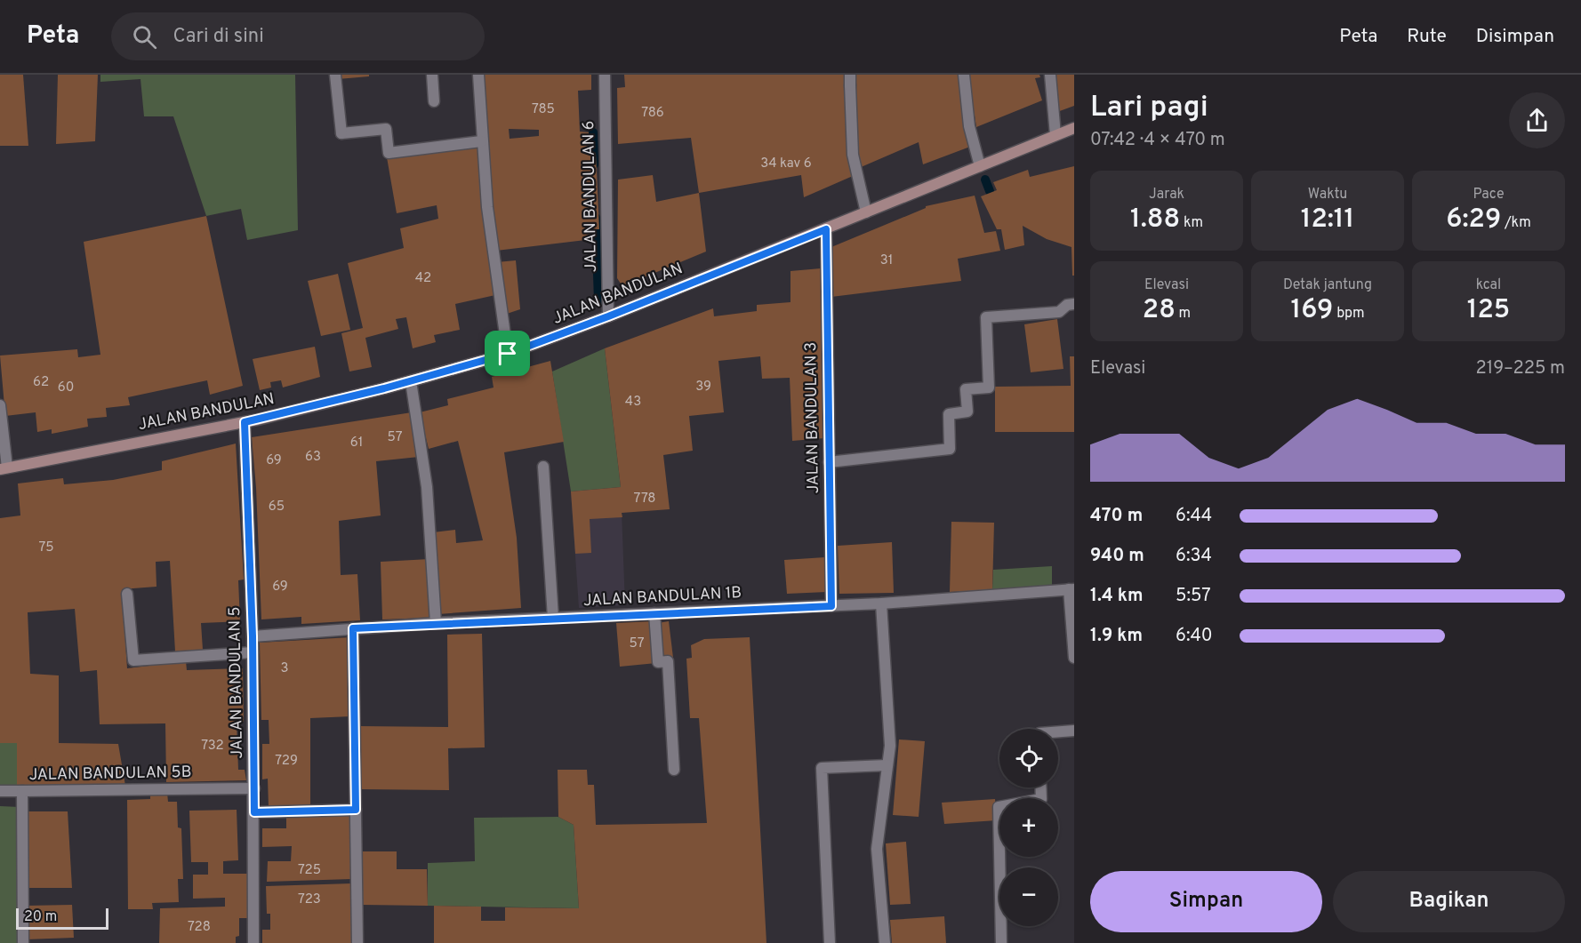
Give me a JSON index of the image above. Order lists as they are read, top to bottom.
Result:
{
  "streets": {
    "main road": ["JALAN BANDULAN"],
    "street": [
      "JALAN BANDULAN 6",
      "JALAN BANDULAN 3",
      "JALAN BANDULAN 1B",
      "JALAN BANDULAN 5",
      "JALAN BANDULAN 5B"
    ]
  },
  "crossings": [
    ["JALAN BANDULAN 6", "JALAN BANDULAN"],
    ["JALAN BANDULAN", "JALAN BANDULAN 3"],
    ["JALAN BANDULAN", "JALAN BANDULAN 5"],
    ["JALAN BANDULAN 3", "JALAN BANDULAN 1B"],
    ["JALAN BANDULAN 1B", "JALAN BANDULAN 5"],
    ["JALAN BANDULAN 5", "JALAN BANDULAN 5B"]
  ],
  "house_numbers": [
    "785",
    "786",
    "34 kav 6",
    "31",
    "42",
    "62",
    "39",
    "60",
    "43",
    "57",
    "61",
    "63",
    "69",
    "778",
    "65",
    "75",
    "69",
    "57",
    "3",
    "732",
    "729",
    "725",
    "723",
    "728"
  ],
  "scale_bar": "20 m",
  "page": {
    "header": "Peta",
    "search": "Cari di sini",
    "nav": ["Peta", "Rute", "Disimpan"],
    "heading": ["Lari pagi", "07:42 · 4 × 470 m"],
    "stats": [
      ["Jarak", "1.88 km"],
      ["Waktu", "12:11"],
      ["Pace", "6:29 /km"],
      ["Elevasi", "28 m"],
      ["Detak jantung", "169 bpm"],
      ["kcal", "125"]
    ],
    "chart": ["Elevasi", "219–225 m"],
    "list": [
      {
        "name": "470 m",
        "note": "6:44"
      },
      {
        "name": "940 m",
        "note": "6:34"
      },
      {
        "name": "1.4 km",
        "note": "5:57"
      },
      {
        "name": "1.9 km",
        "note": "6:40"
      }
    ],
    "map_buttons": ["+", "−"],
    "buttons": ["Simpan", "Bagikan"],
    "scale": "20 m"
  }
}
